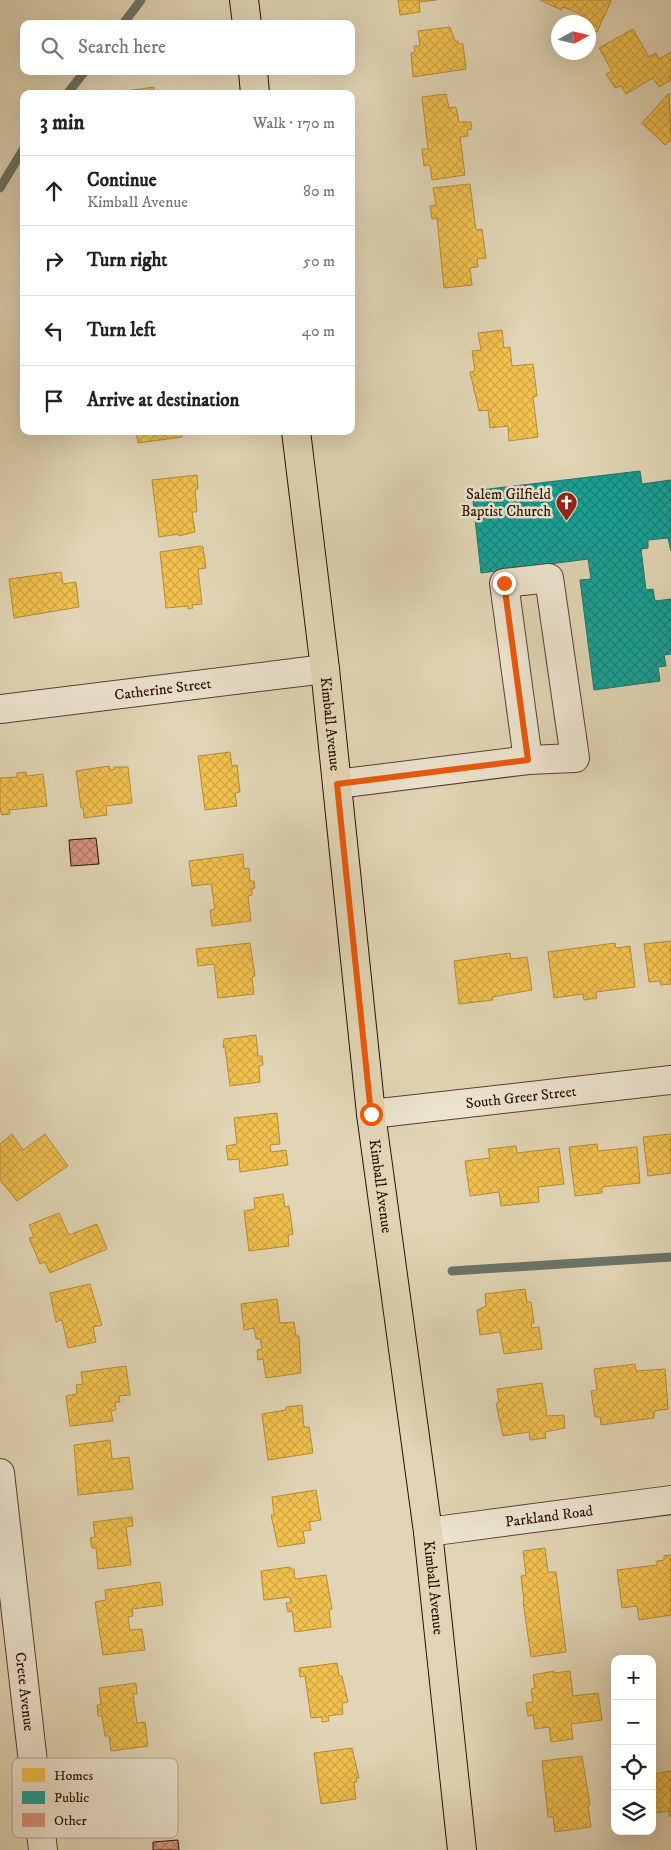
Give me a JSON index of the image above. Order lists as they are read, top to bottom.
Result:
{
  "streets": {
    "main road": ["Kimball Avenue"],
    "street": [
      "Catherine Street",
      "South Greer Street",
      "Parkland Road",
      "Crete Avenue"
    ]
  },
  "crossings": [
    ["Catherine Street", "Kimball Avenue"],
    ["Kimball Avenue", "South Greer Street"],
    ["Kimball Avenue", "Parkland Road"]
  ],
  "places": {
    "church": ["Salem Gilfield Baptist Church"]
  },
  "legend": ["Homes", "Public", "Other"],
  "north": "right",
  "page": {
    "search": "Search here",
    "heading": ["3 min", "Walk · 170 m"],
    "list": [
      ["Continue", "Kimball Avenue", "80 m"],
      ["Turn right", "50 m"],
      ["Turn left", "40 m"],
      "Arrive at destination"
    ],
    "map_buttons": ["+", "−"]
  }
}
